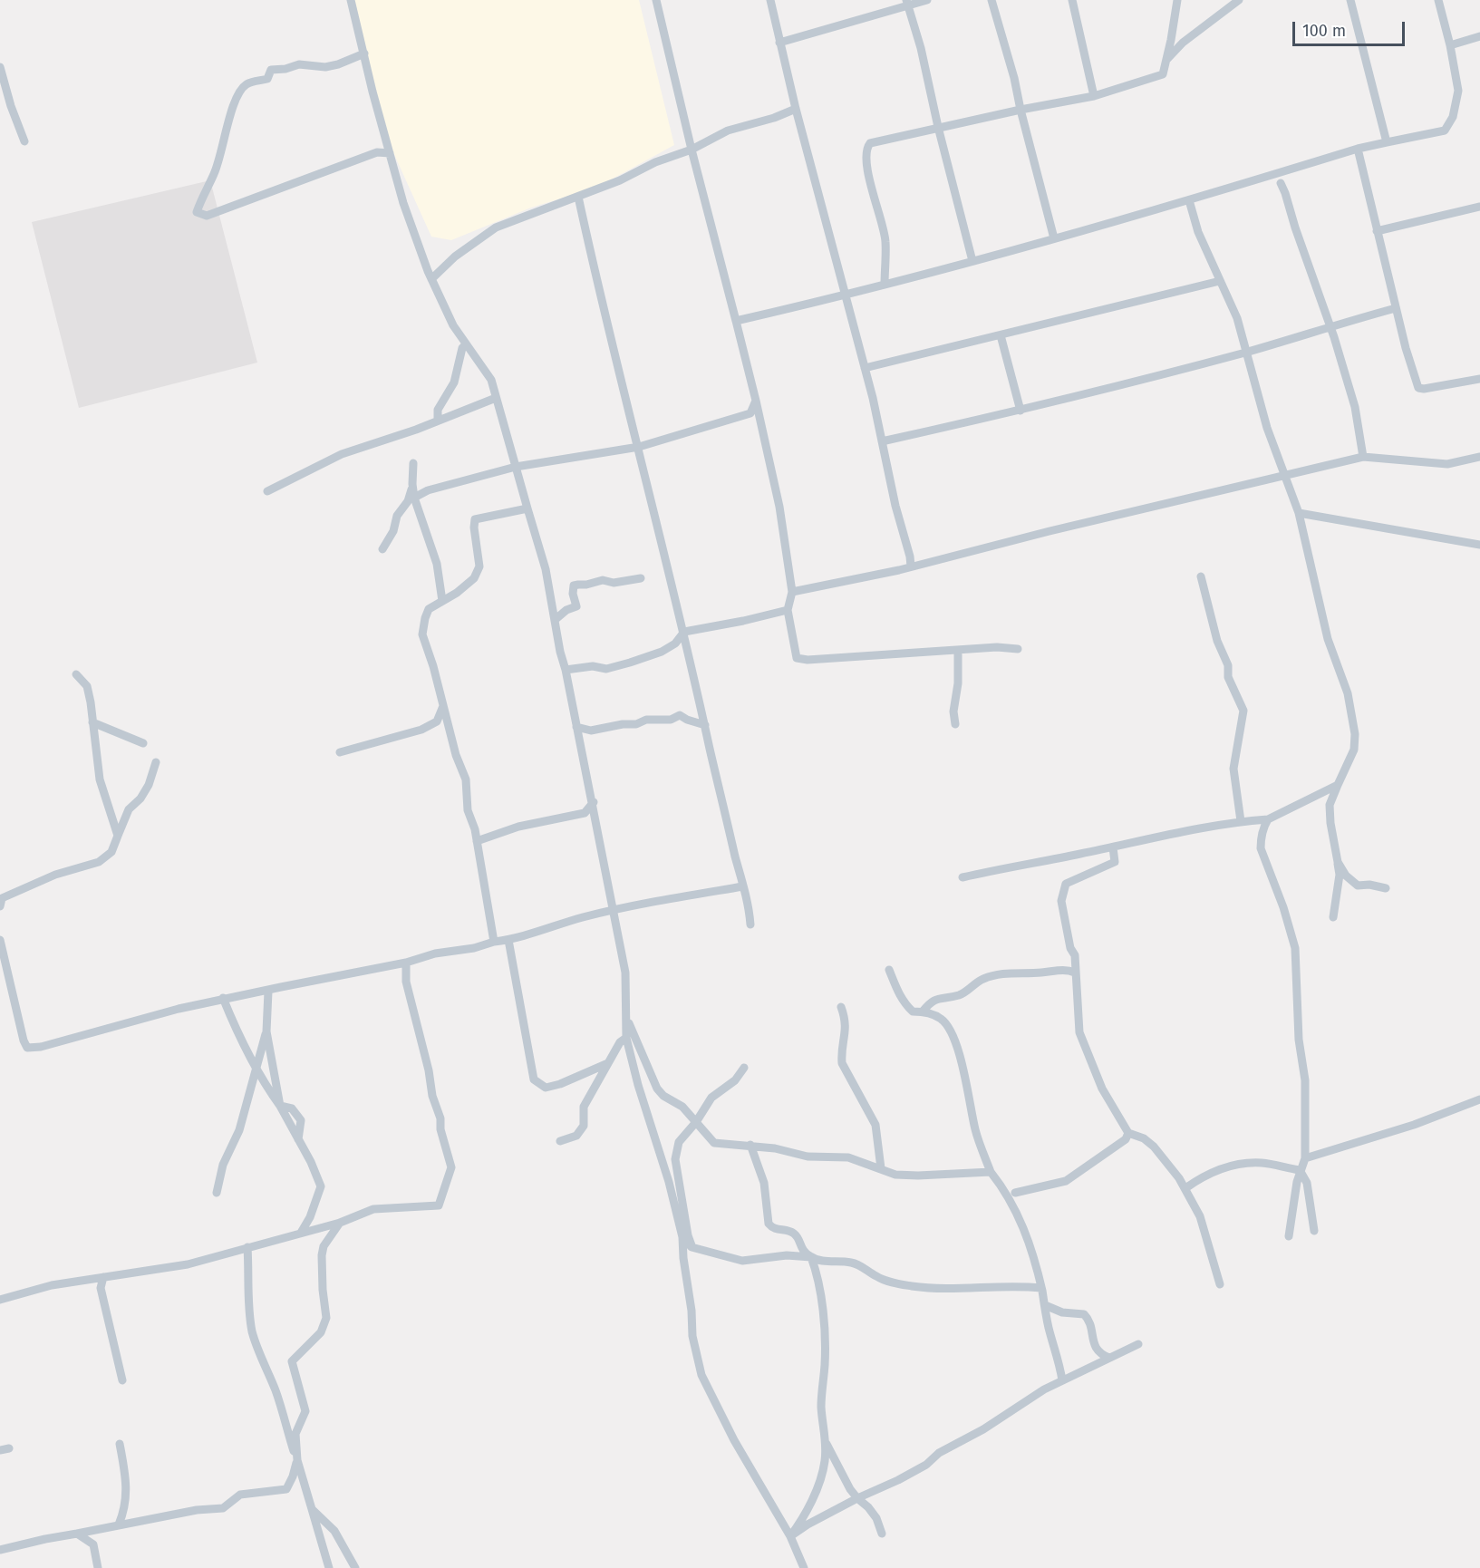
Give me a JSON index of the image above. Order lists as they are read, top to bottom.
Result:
{
  "scale_bar": "100 m"
}
